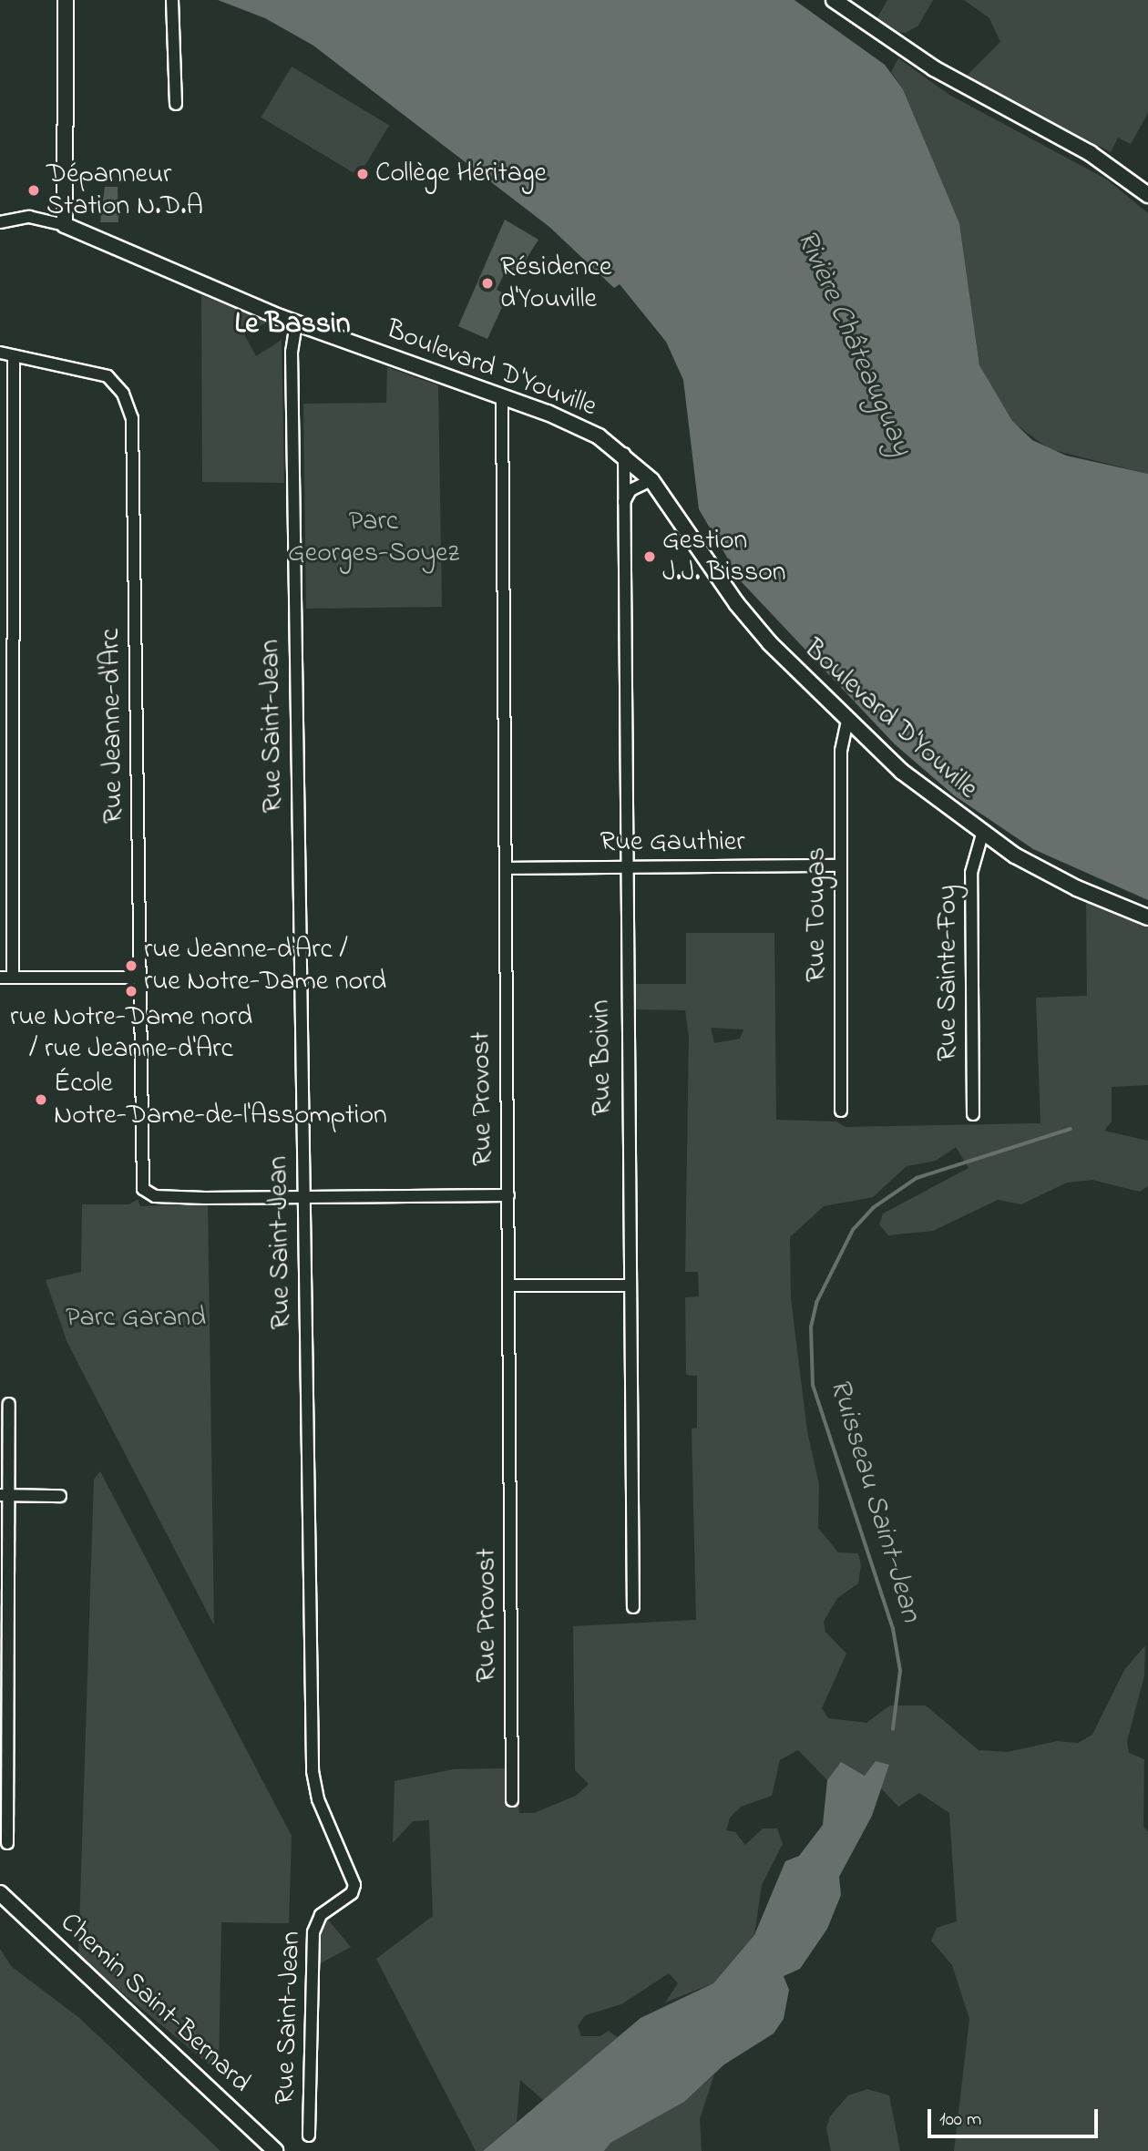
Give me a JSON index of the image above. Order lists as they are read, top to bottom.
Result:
{
  "streets": {
    "street": [
      "Boulevard D'Youville",
      "Rue Jeanne-d'Arc",
      "Rue Saint-Jean",
      "Rue Gauthier",
      "Rue Tougas",
      "Rue Sainte-Foy",
      "Rue Boivin",
      "Rue Provost",
      "Chemin Saint-Bernard"
    ]
  },
  "crossings": [
    ["Boulevard D'Youville", "Rue Saint-Jean"],
    ["Boulevard D'Youville", "Rue Tougas"],
    ["Boulevard D'Youville", "Rue Sainte-Foy"],
    ["Boulevard D'Youville", "Rue Boivin"],
    ["Boulevard D'Youville", "Rue Provost"],
    ["Rue Jeanne-d'Arc", "Rue Saint-Jean"],
    ["Rue Gauthier", "Rue Tougas"],
    ["Rue Gauthier", "Rue Boivin"],
    ["Rue Gauthier", "Rue Provost"]
  ],
  "districts": ["Le Bassin"],
  "water": ["Rivière Châteauguay", "Ruisseau Saint-Jean"],
  "parks": ["Parc Georges-Soyez", "Parc Garand"],
  "places": [
    "Collège Héritage",
    "Dépanneur Station N.D.A",
    "Résidence d'Youville",
    "Gestion J.J. Bisson",
    "rue Jeanne-d'Arc / rue Notre-Dame nord",
    "rue Notre-Dame nord / rue Jeanne-d'Arc",
    "École Notre-Dame-de-l'Assomption"
  ],
  "scale_bar": "100 m"
}
